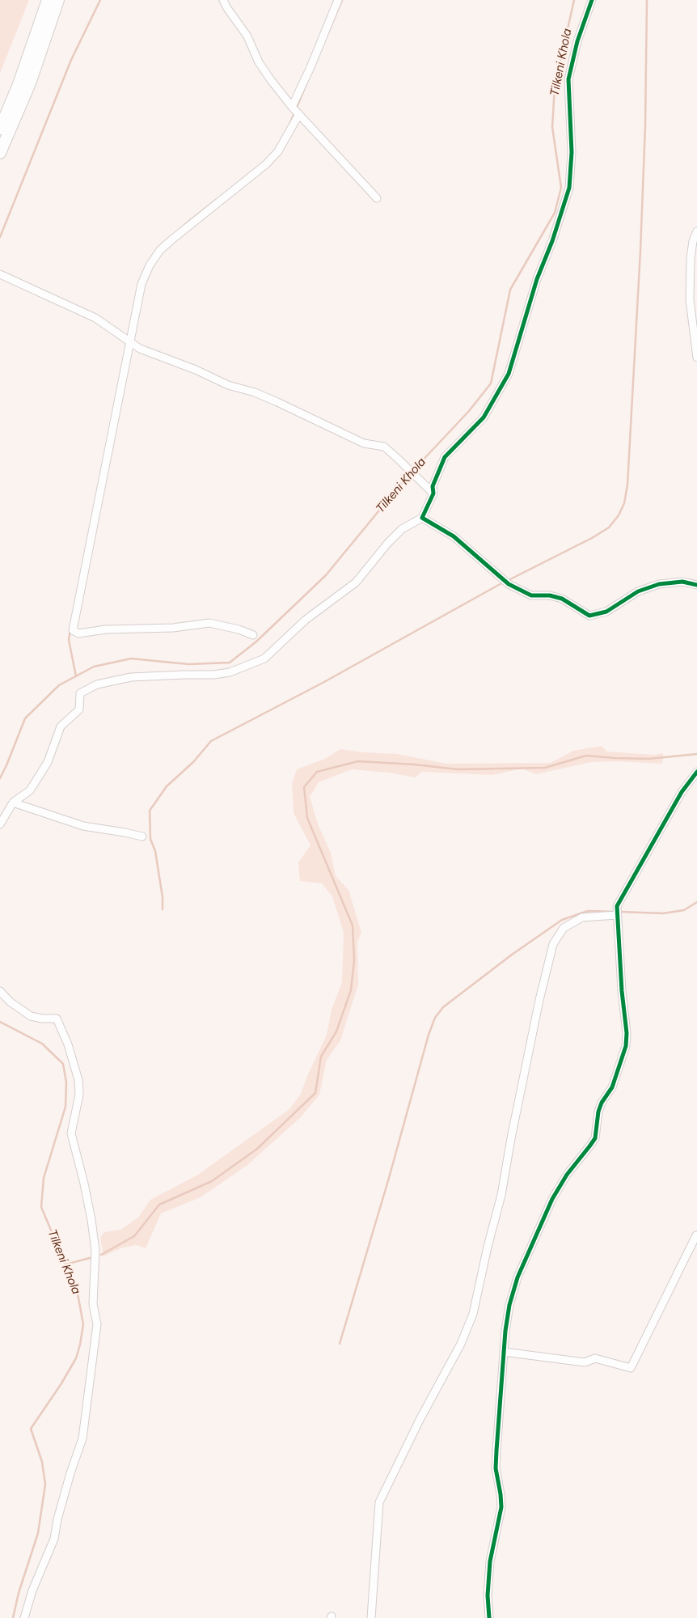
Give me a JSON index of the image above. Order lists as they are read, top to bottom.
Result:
{
  "water": ["Tilkeni Khola"]
}
